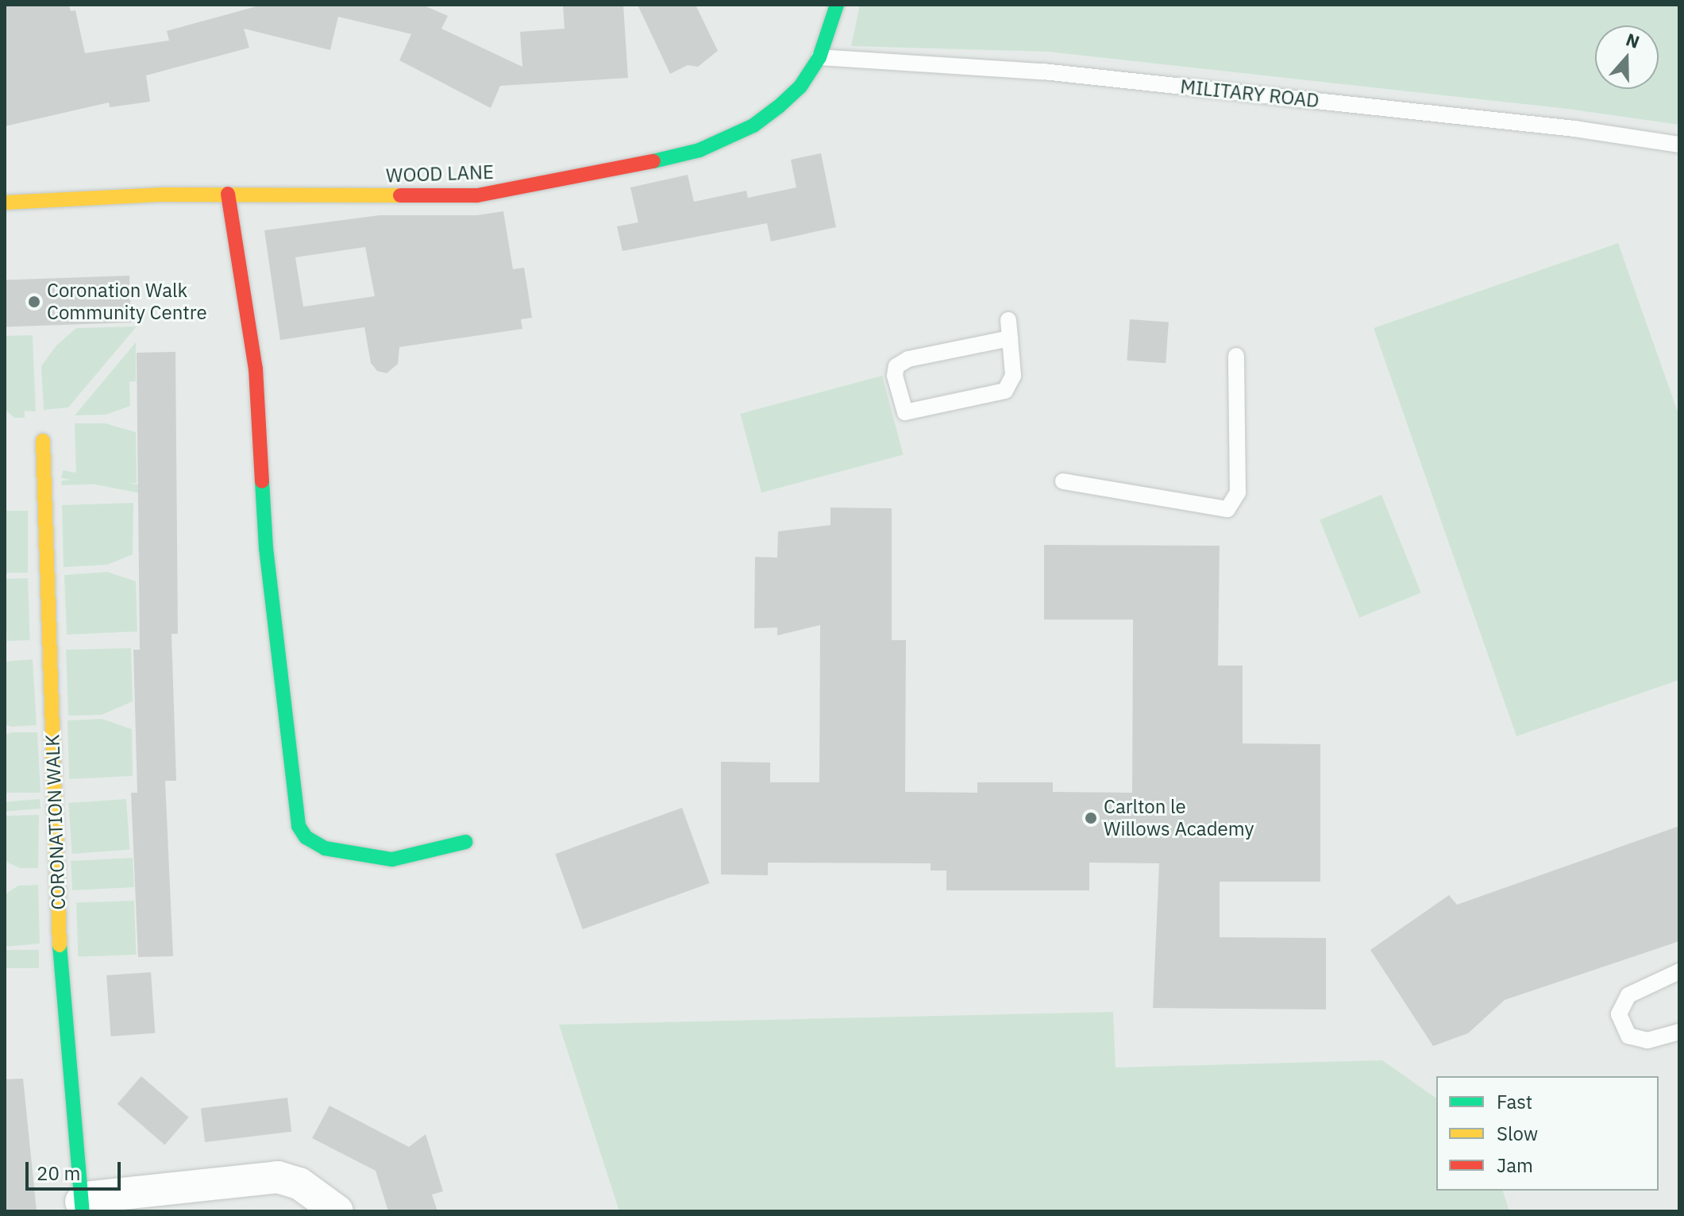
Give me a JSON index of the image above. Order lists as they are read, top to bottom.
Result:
{
  "streets": {
    "street": ["WOOD LANE", "CORONATION WALK"],
    "lane": ["MILITARY ROAD"]
  },
  "crossings": [
    ["MILITARY ROAD", "WOOD LANE"]
  ],
  "places": ["Coronation Walk Community Centre", "Carlton le Willows Academy"],
  "legend": ["Fast", "Slow", "Jam"],
  "scale_bar": "20 m",
  "north": "top"
}
